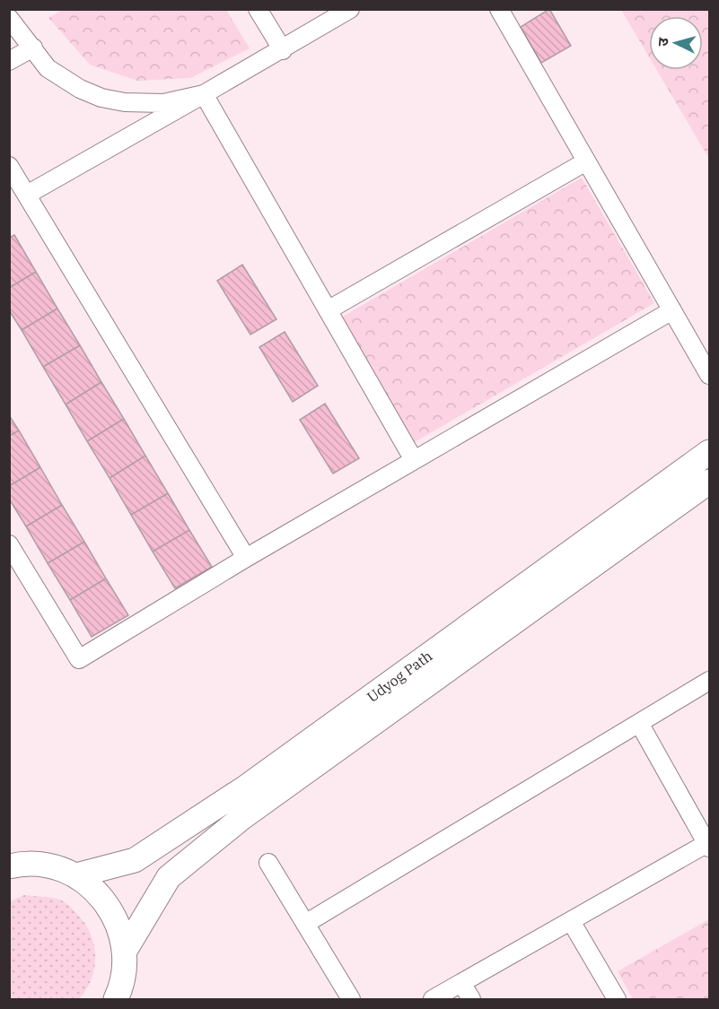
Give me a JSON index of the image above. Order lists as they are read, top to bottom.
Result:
{
  "streets": {
    "main road": ["Udyog Path"]
  },
  "north": "left"
}
